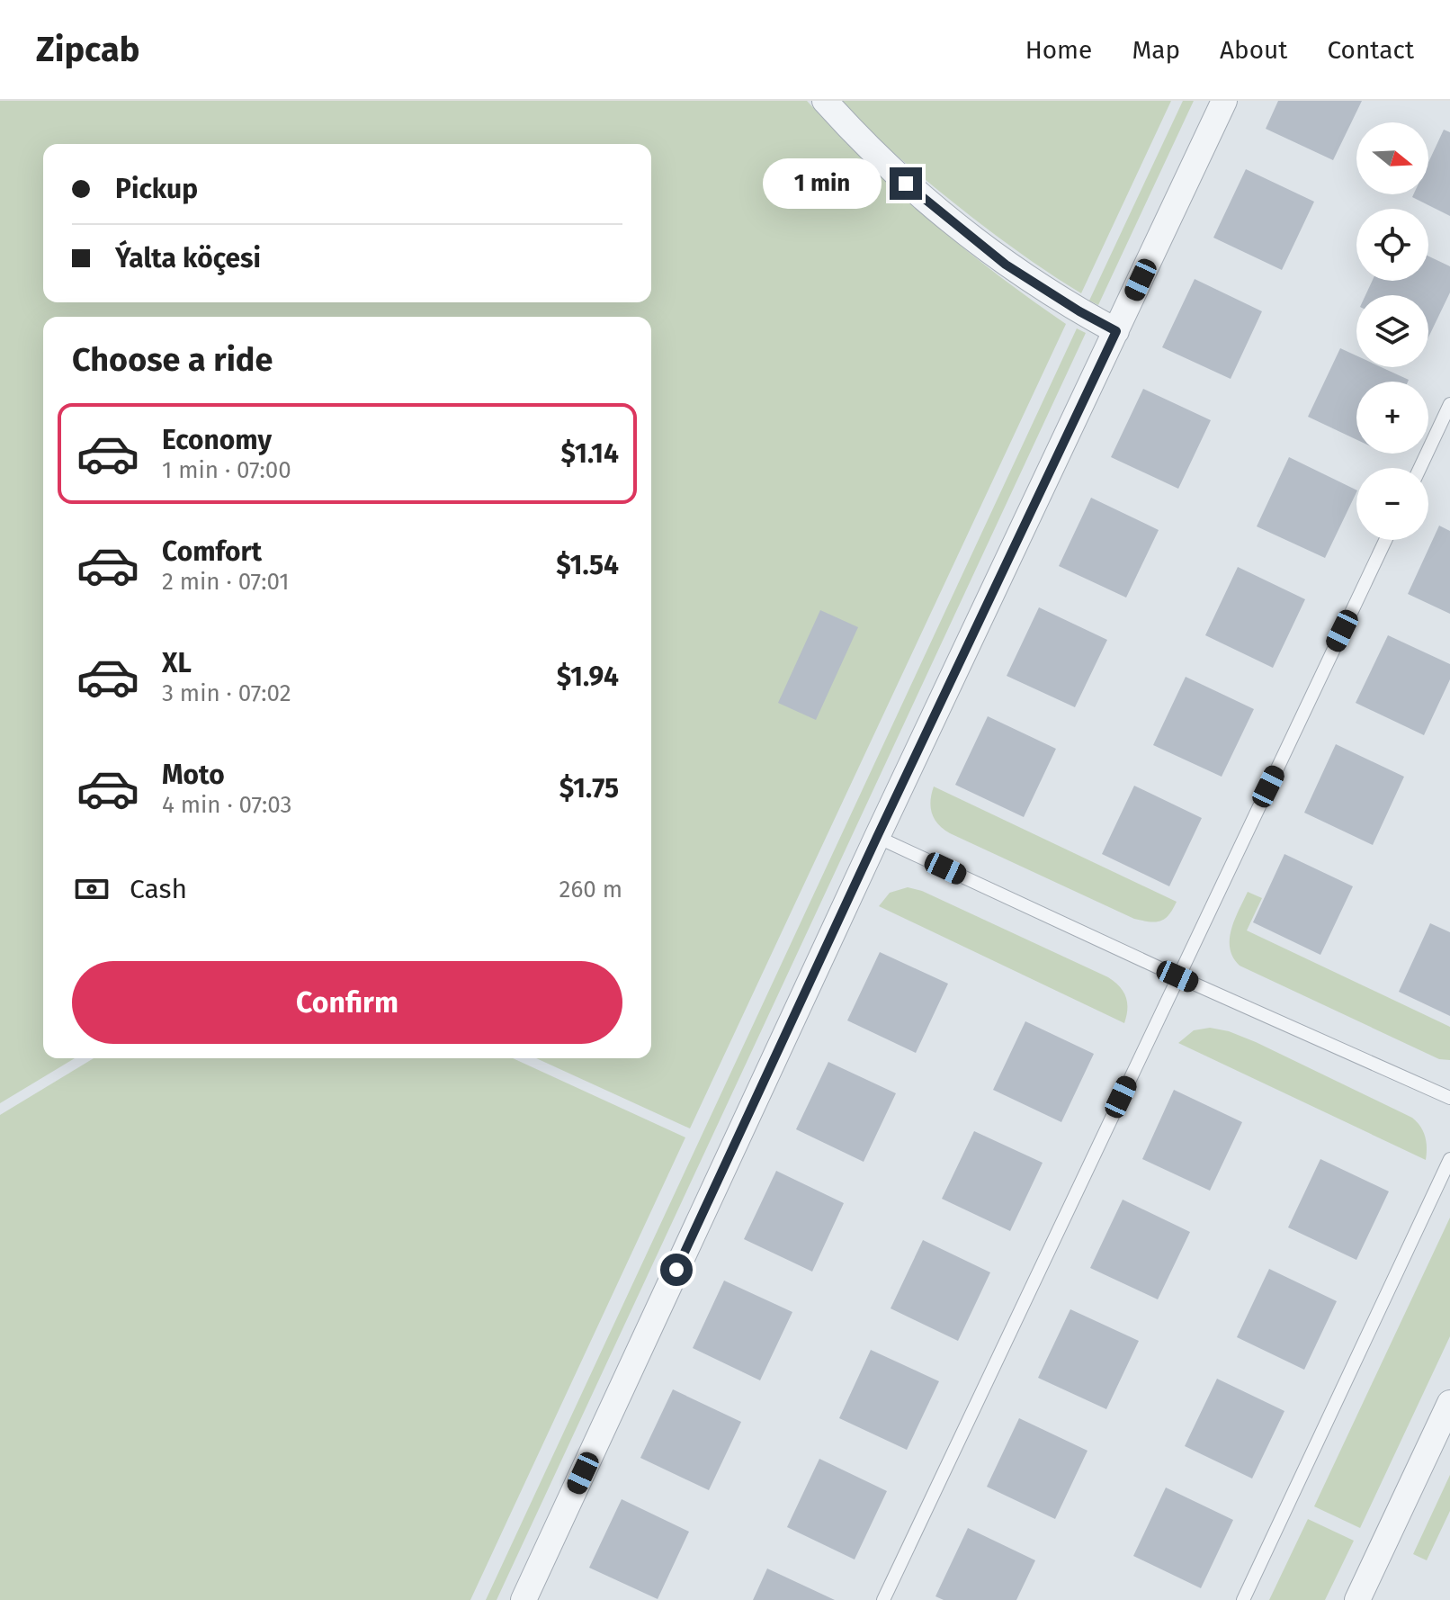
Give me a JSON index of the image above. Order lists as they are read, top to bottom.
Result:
{
  "north": "right",
  "page": {
    "header": "Zipcab",
    "nav": [
      "Home",
      "Map",
      "About",
      "Contact"
    ],
    "map_buttons": ["+", "−"],
    "banner": ["Pickup", "Ýalta köçesi"],
    "bubble": "1 min",
    "heading": "Choose a ride",
    "list": [
      {
        "name": "Economy",
        "note": "1 min · 07:00",
        "value": "$1.14"
      },
      {
        "name": "Comfort",
        "note": "2 min · 07:01",
        "value": "$1.54"
      },
      {
        "name": "XL",
        "note": "3 min · 07:02",
        "value": "$1.94"
      },
      {
        "name": "Moto",
        "note": "4 min · 07:03",
        "value": "$1.75"
      }
    ],
    "pay": ["Cash", "260 m"],
    "buttons": "Confirm"
  }
}
